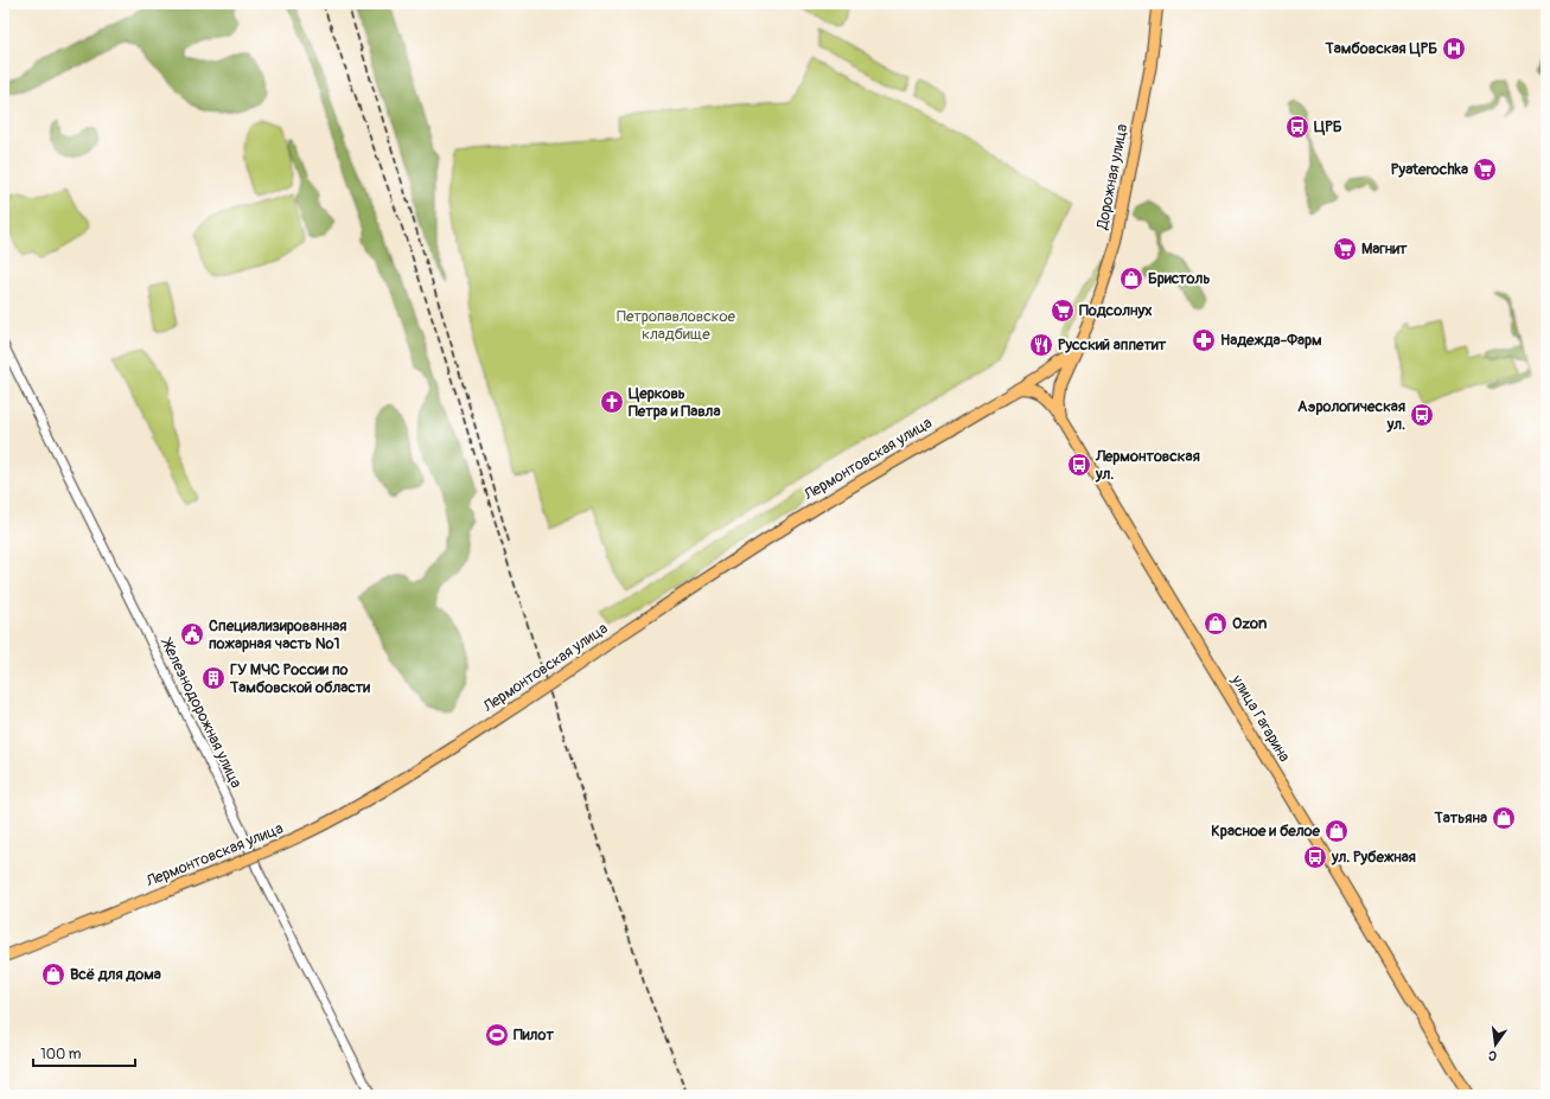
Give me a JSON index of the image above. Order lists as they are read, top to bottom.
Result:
{
  "streets": {
    "main road": ["Дорожная улица", "Лермонтовская улица", "улица Гагарина"],
    "street": ["Железнодорожная улица"]
  },
  "crossings": [
    ["Дорожная улица", "Лермонтовская улица"],
    ["Лермонтовская улица", "улица Гагарина"]
  ],
  "parks": ["Петропавловское кладбище"],
  "places": {
    "hospital": ["Тамбовская ЦРБ"],
    "bus stop": [
      "ЦРБ",
      "Аэрологическая ул.",
      "Лермонтовская ул.",
      "ул. Рубежная"
    ],
    "supermarket": ["Pyaterochka", "Магнит", "Подсолнух"],
    "shop": [
      "Бристоль",
      "Ozon",
      "Татьяна",
      "Красное и белое",
      "Всё для дома"
    ],
    "pharmacy": ["Надежда-Фарм"],
    "restaurant": ["Русский аппетит"],
    "church": ["Церковь Петра и Павла"],
    "public building": ["Специализированная пожарная часть №1"],
    "building": ["ГУ МЧС России по Тамбовской области"],
    "sports": ["Пилот"]
  },
  "scale_bar": "100 m",
  "north": "bottom"
}
